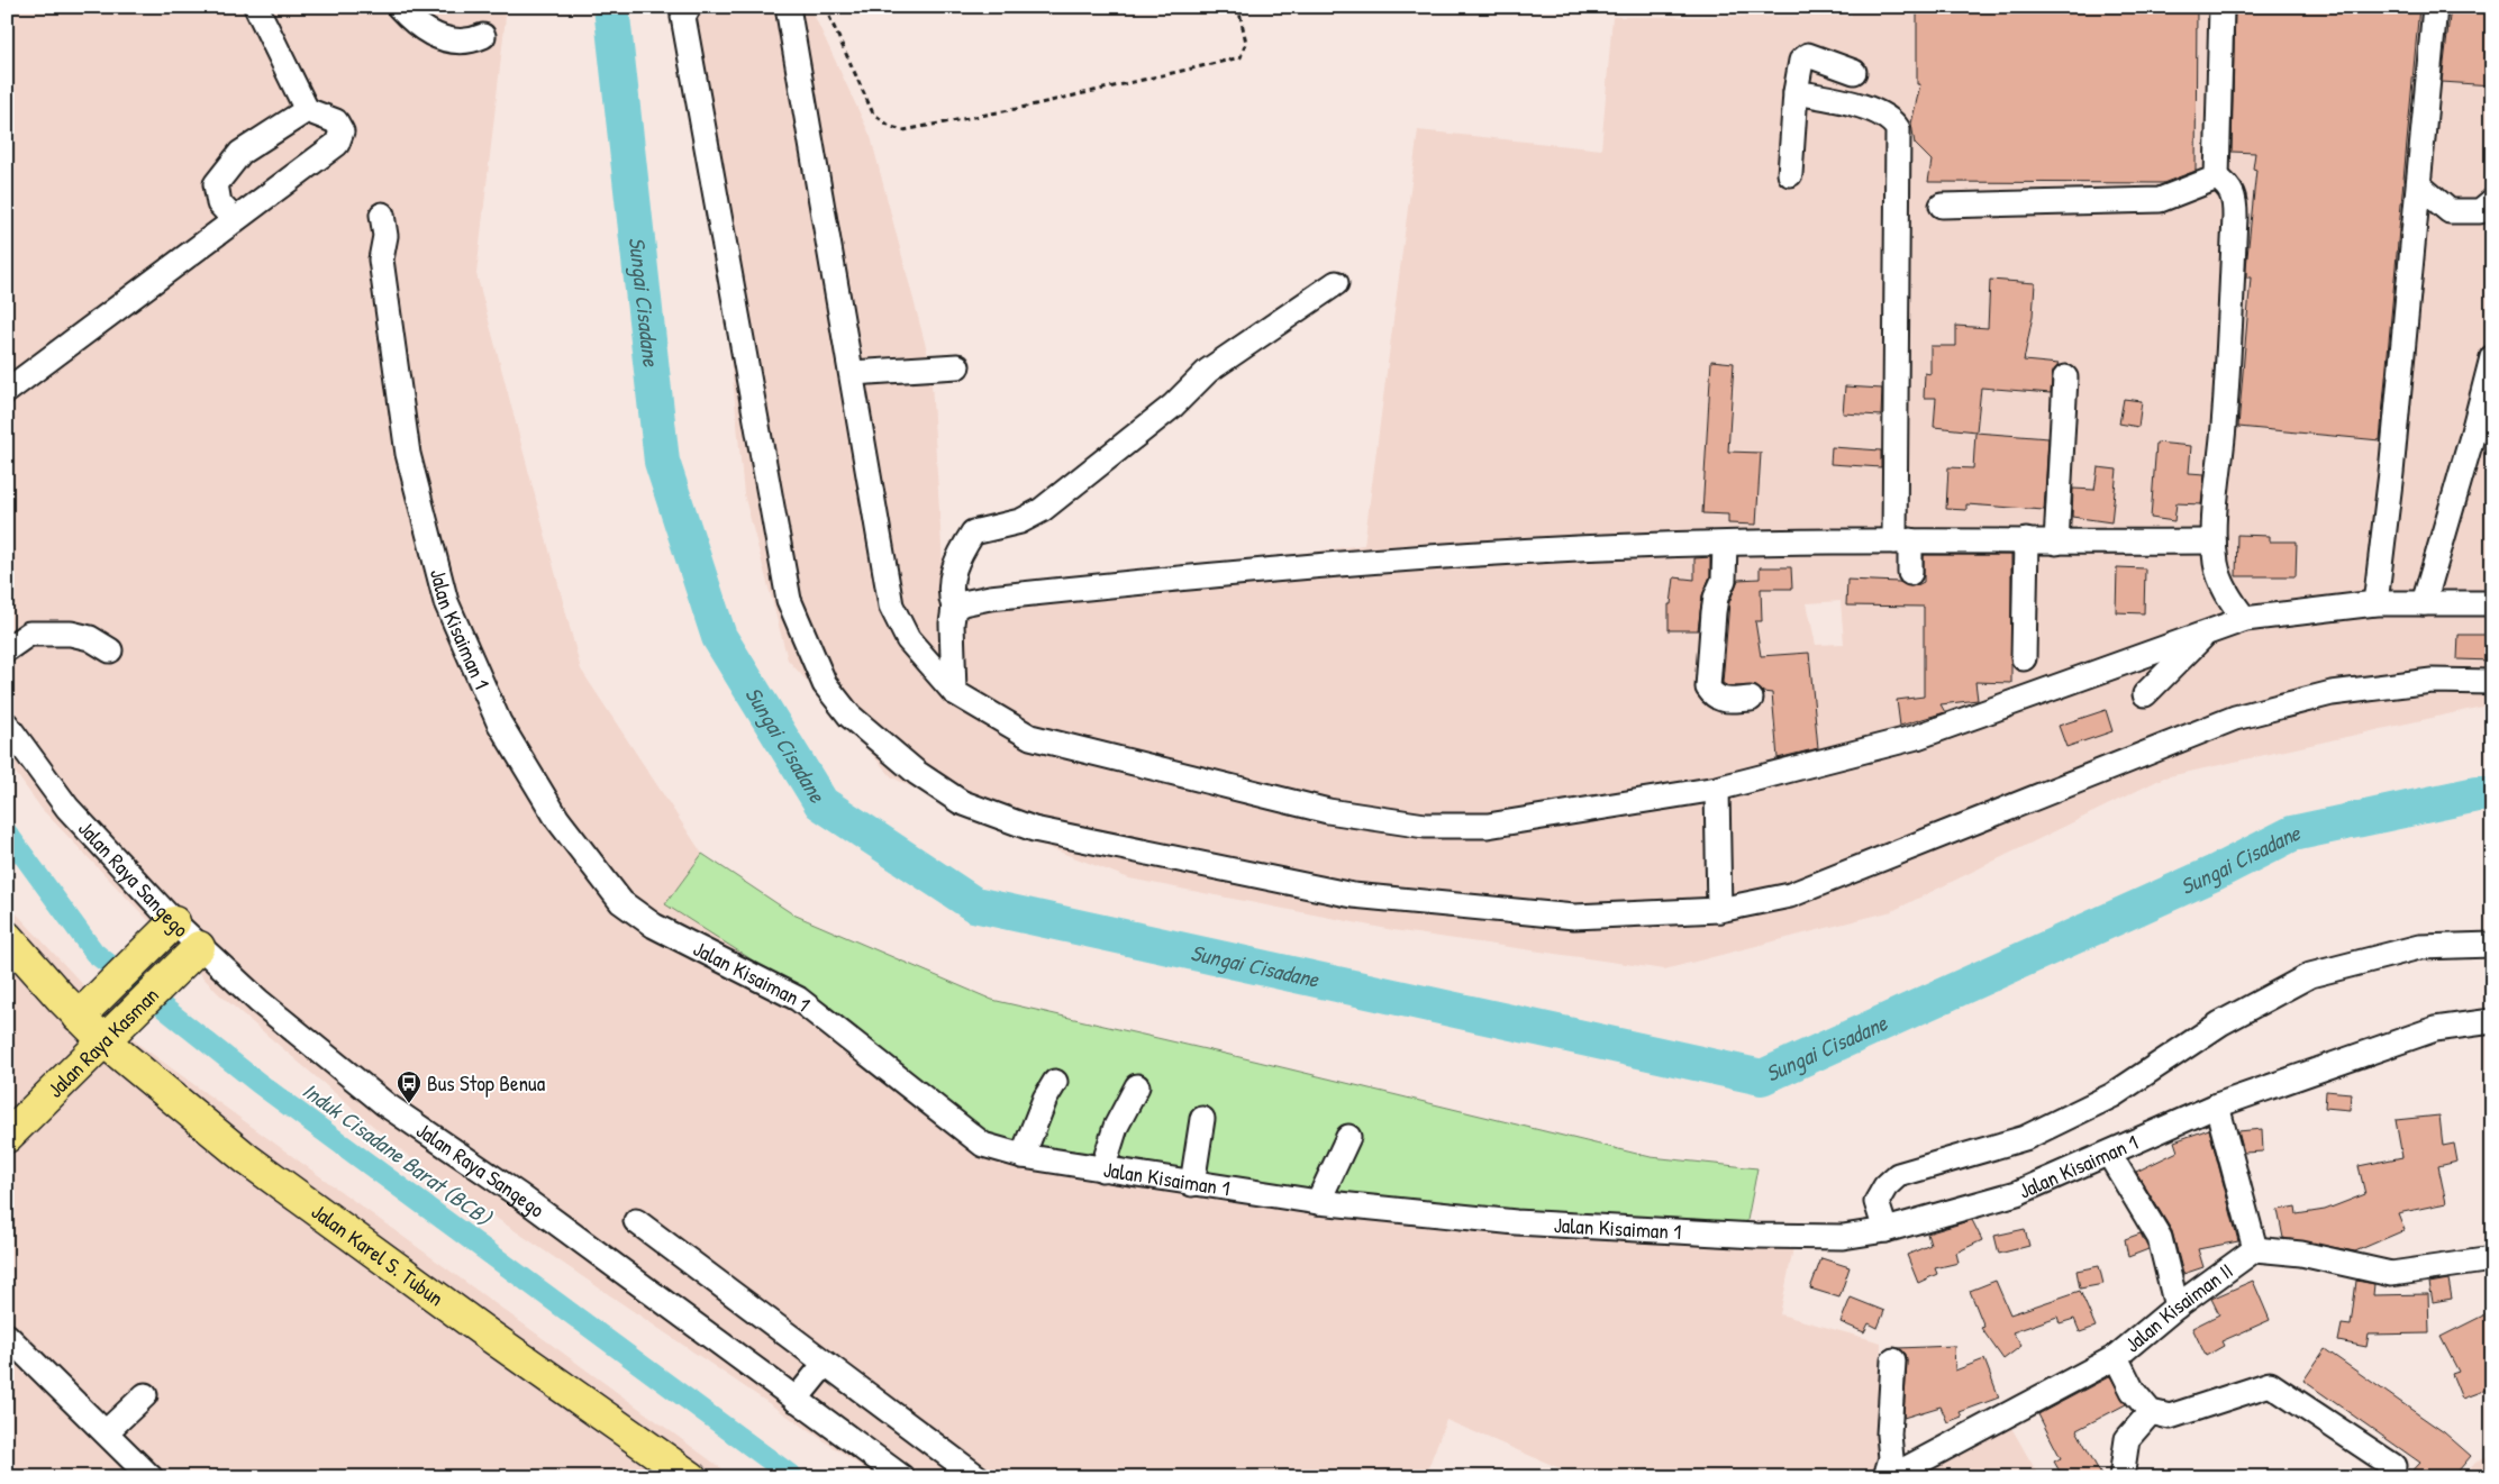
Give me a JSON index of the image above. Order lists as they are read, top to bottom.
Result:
{
  "streets": {
    "main road": ["Jalan Raya Kasman", "Jalan Karel S. Tubun"],
    "street": ["Jalan Kisaiman 1", "Jalan Raya Sangego", "Jalan Kisaiman II"]
  },
  "crossings": [
    ["Jalan Raya Sangego", "Jalan Raya Kasman"],
    ["Jalan Raya Kasman", "Jalan Karel S. Tubun"]
  ],
  "water": ["Sungai Cisadane", "Induk Cisadane Barat (BCB)"],
  "places": {
    "bus stop": ["Bus Stop Benua"]
  }
}
